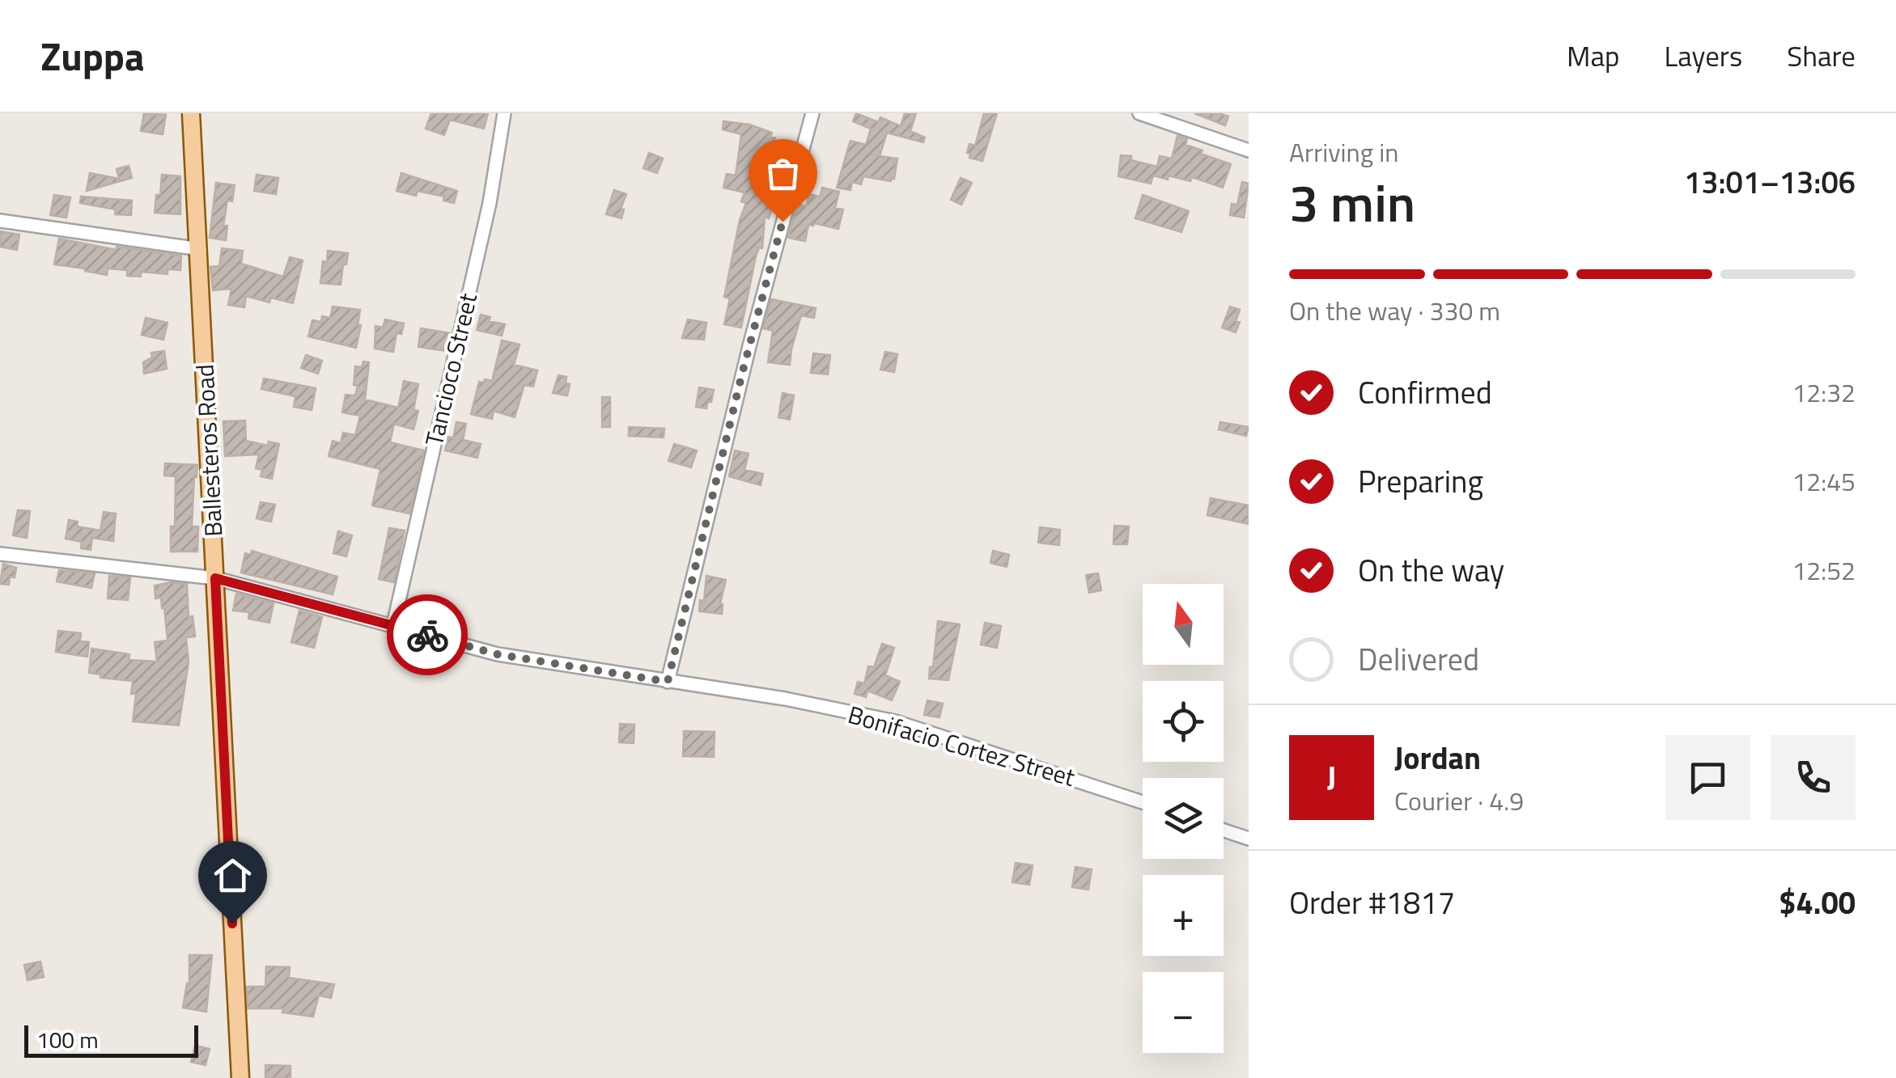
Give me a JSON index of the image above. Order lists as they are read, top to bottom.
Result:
{
  "streets": {
    "main road": ["Ballesteros Road"],
    "street": ["Tancioco Street", "Bonifacio Cortez Street"]
  },
  "crossings": [
    ["Tancioco Street", "Bonifacio Cortez Street"],
    ["Ballesteros Road", "Bonifacio Cortez Street"]
  ],
  "scale_bar": "100 m",
  "north": "top",
  "page": {
    "header": "Zuppa",
    "nav": ["Map", "Layers", "Share"],
    "heading": ["3 min", "Arriving in", "13:01–13:06"],
    "panel": [
      "Jordan",
      "Courier · 4.9",
      "Order #1817",
      "$4.00"
    ],
    "bar": "On the way · 330 m",
    "list": [
      ["Confirmed", "12:32"],
      ["Preparing", "12:45"],
      ["On the way", "12:52"],
      "Delivered"
    ],
    "map_buttons": ["+", "−"],
    "round": "J",
    "scale": "100 m"
  }
}
